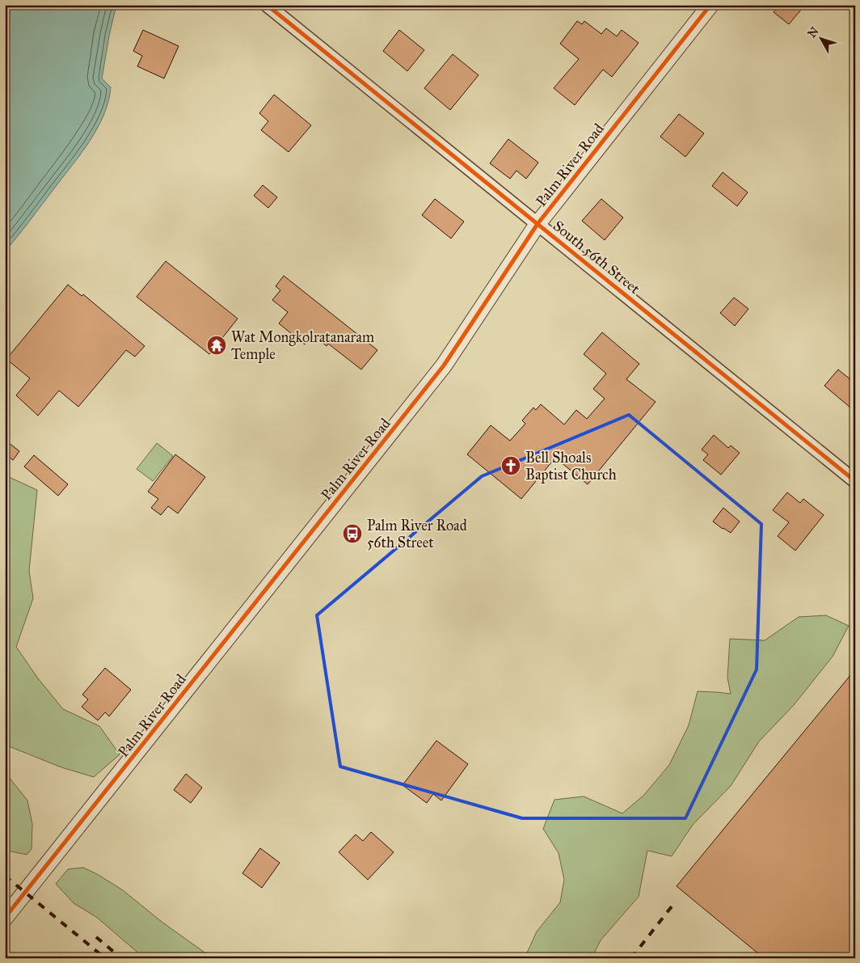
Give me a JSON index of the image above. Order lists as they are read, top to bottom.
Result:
{
  "streets": {
    "street": ["Palm River Road", "South 56th Street"]
  },
  "crossings": [
    ["Palm River Road", "South 56th Street"]
  ],
  "places": {
    "temple": ["Wat Mongkolratanaram Temple"],
    "church": ["Bell Shoals Baptist Church"],
    "bus stop": ["Palm River Road 56th Street"]
  },
  "north": "top left"
}
